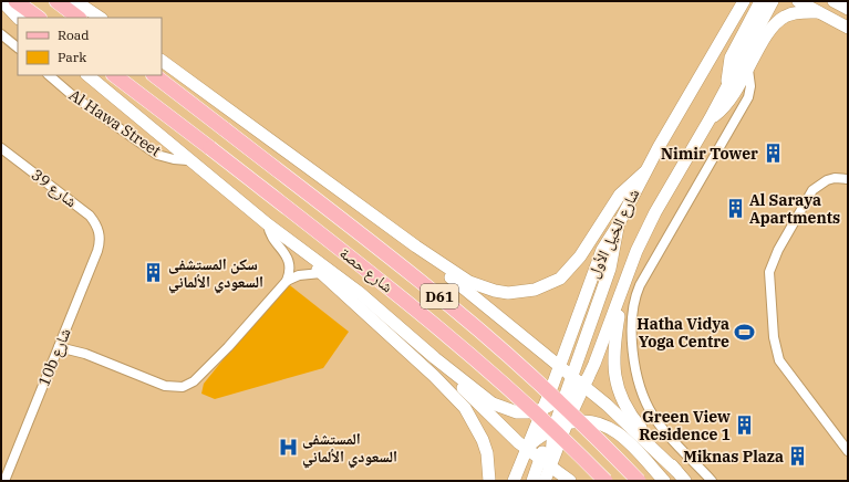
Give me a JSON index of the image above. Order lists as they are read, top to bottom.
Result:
{
  "streets": {
    "main road": ["شارع الخيل الأول", "شارع حصة", "D61"],
    "street": ["Al Hawa Street", "شارع 39", "10b شارع"]
  },
  "crossings": [
    ["شارع 39", "10b شارع"]
  ],
  "places": {
    "building": [
      "Nimir Tower",
      "Al Saraya Apartments",
      "سكن المستشفى السعودي الألماني",
      "Green View Residence 1",
      "Miknas Plaza"
    ],
    "sports": ["Hatha Vidya Yoga Centre"],
    "hospital": ["المستشفى السعودي الألماني"]
  },
  "legend": ["Road", "Park"]
}
